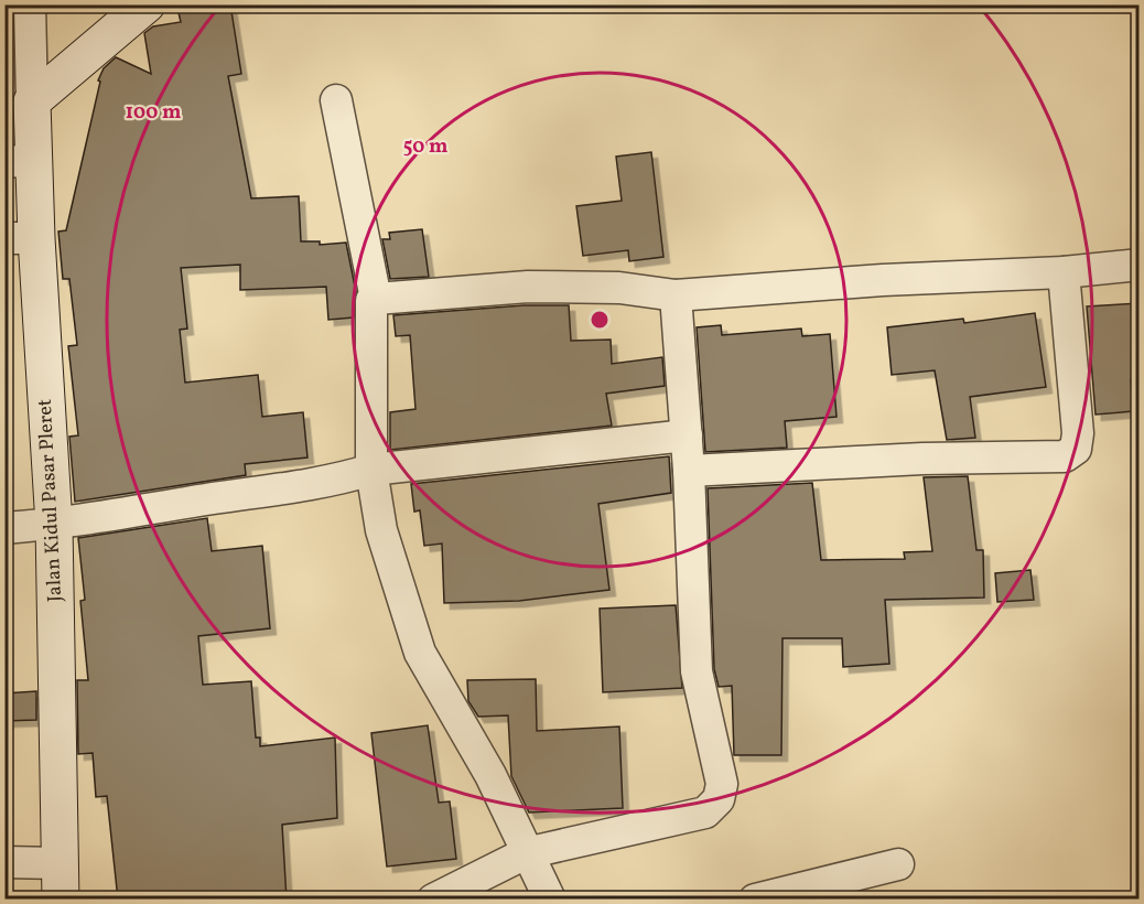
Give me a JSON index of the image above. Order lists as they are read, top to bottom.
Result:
{
  "streets": {
    "street": ["Jalan Kidul Pasar Pleret"]
  },
  "rings": ["100 m", "50 m"]
}
